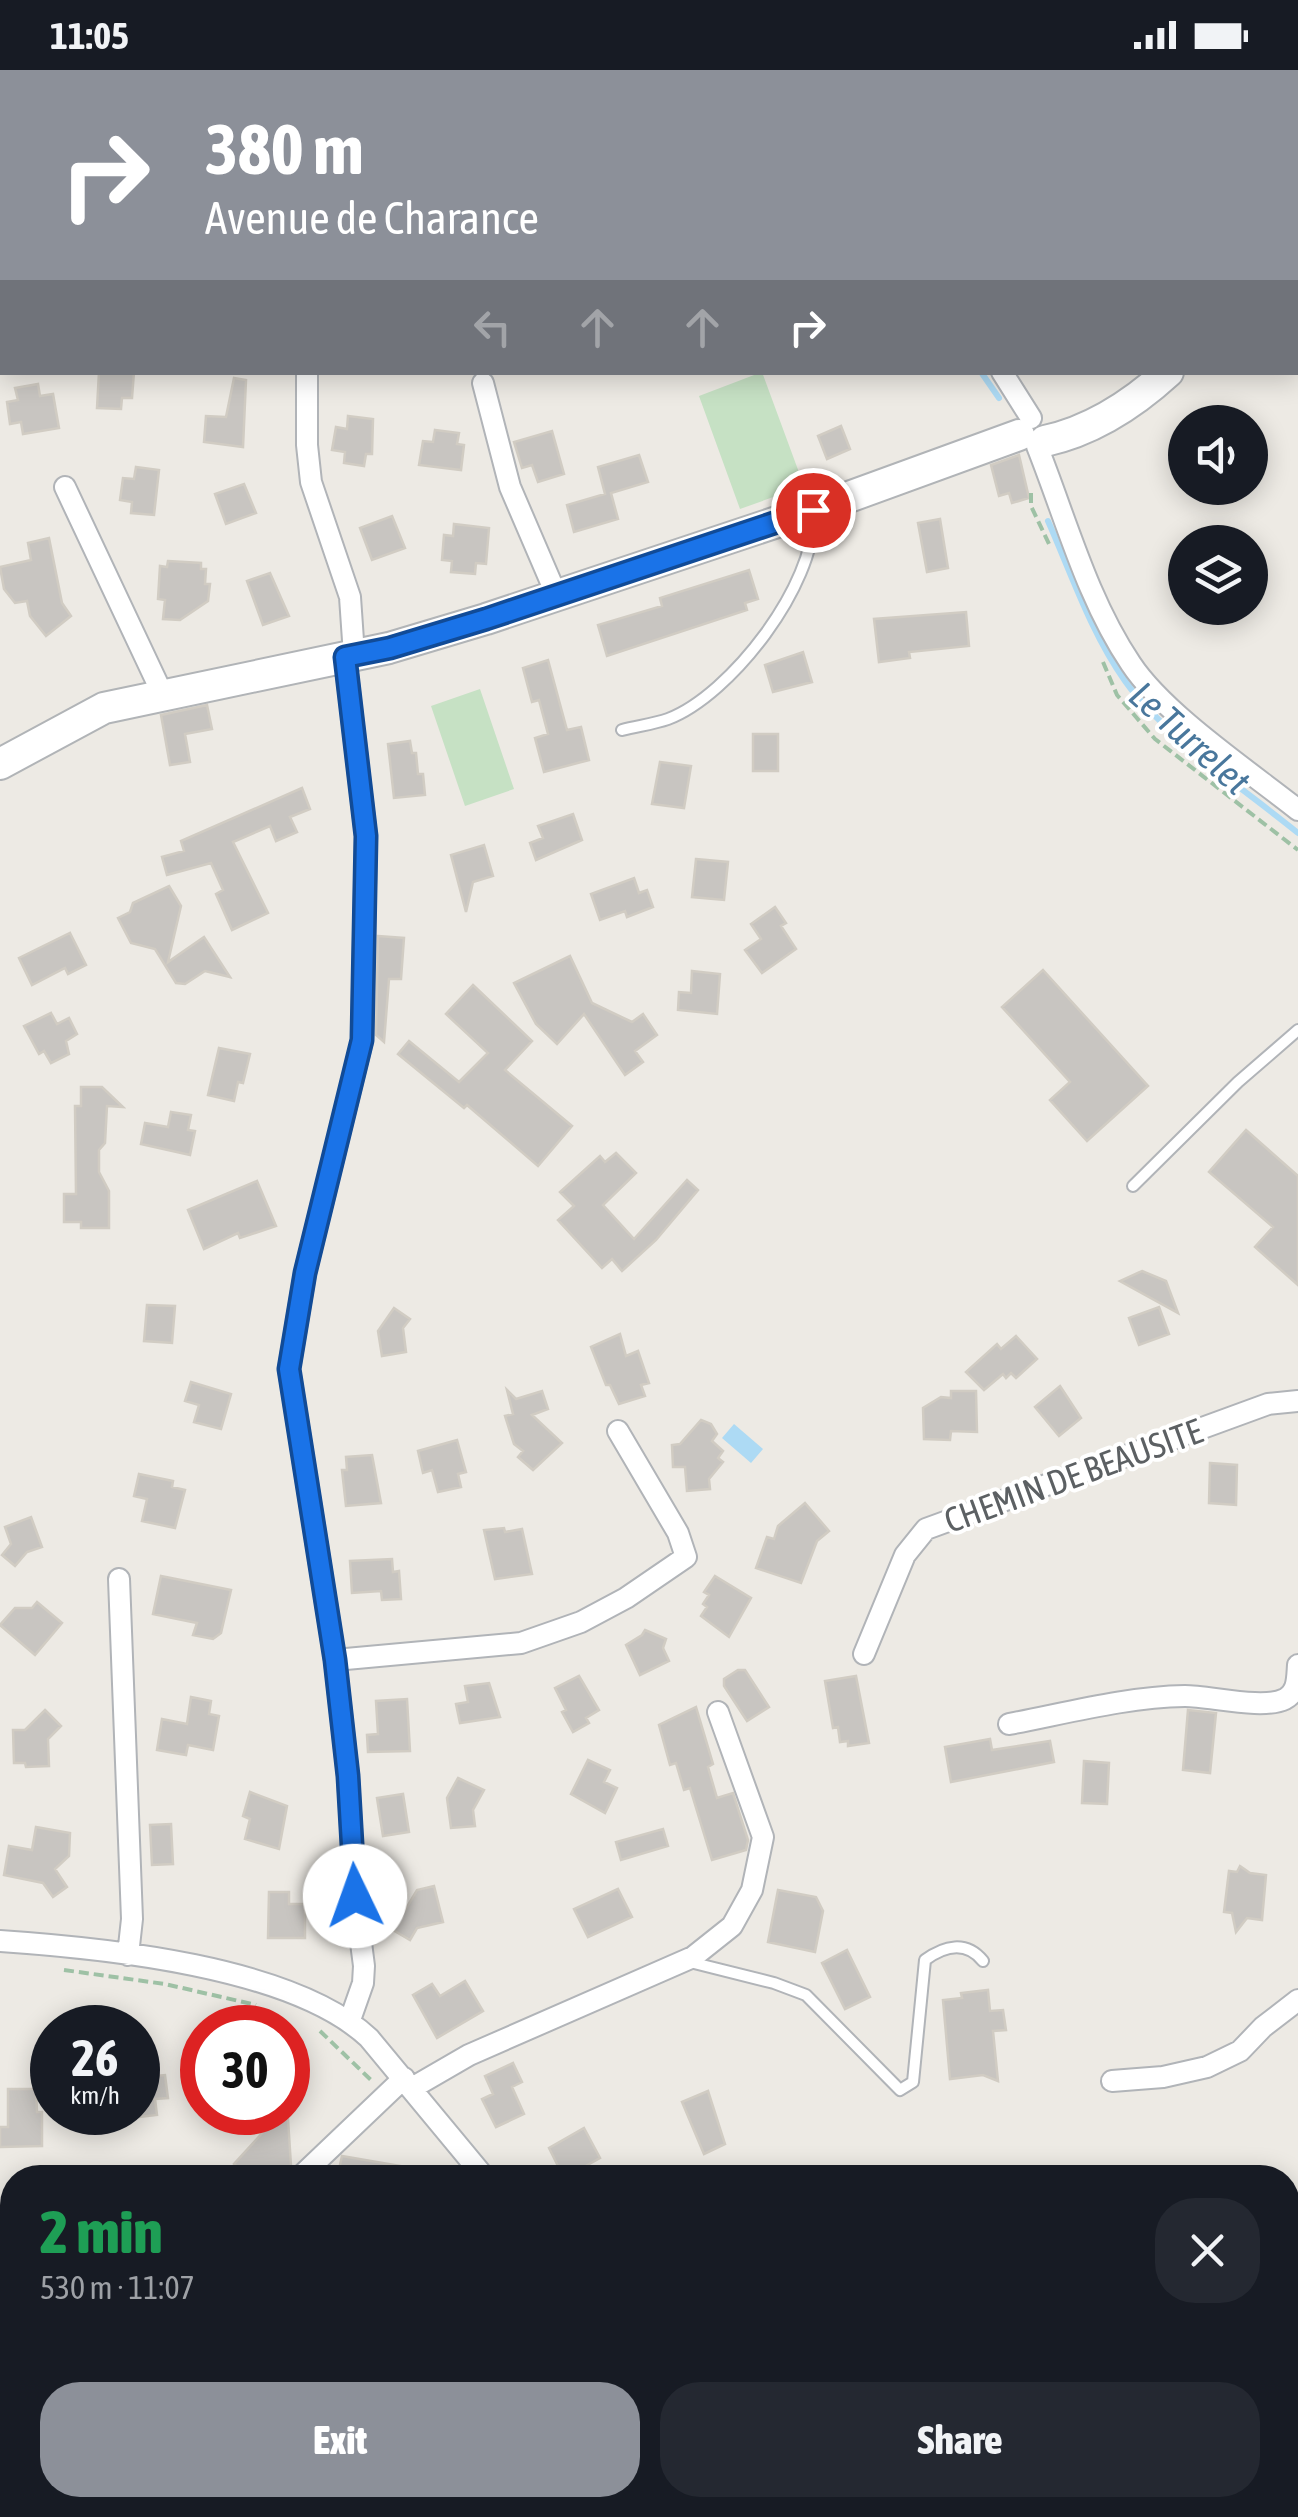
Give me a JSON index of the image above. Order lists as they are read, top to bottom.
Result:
{
  "streets": {
    "street": ["CHEMIN DE BEAUSITE"]
  },
  "water": ["Le Turrelet"],
  "page": {
    "status": "11:05",
    "turn": ["380 m", "Avenue de Charance"],
    "speed": "26 km/h",
    "limit": "30",
    "heading": ["2 min", "530 m · 11:07"],
    "buttons": ["Exit", "Share"]
  }
}
